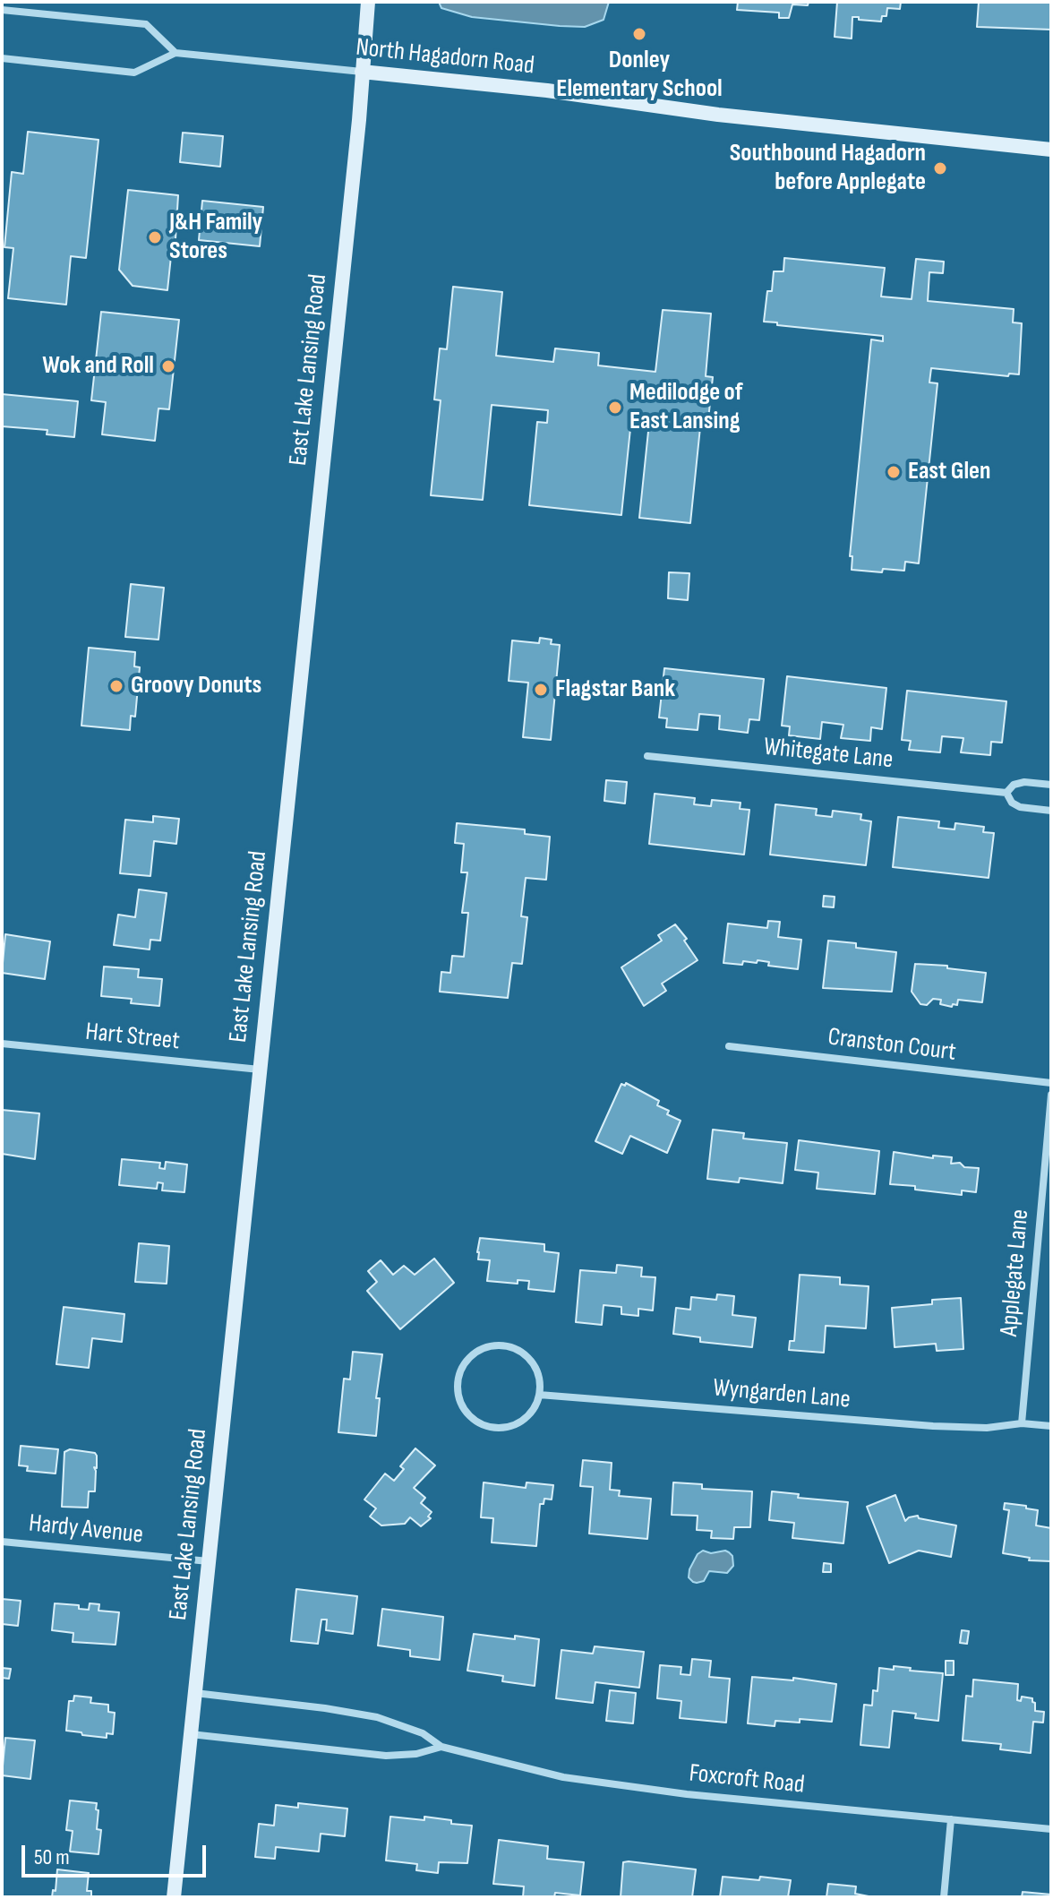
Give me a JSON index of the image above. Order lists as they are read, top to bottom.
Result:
{
  "streets": {
    "main road": ["North Hagadorn Road", "East Lake Lansing Road"],
    "street": [
      "Whitegate Lane",
      "Hart Street",
      "Cranston Court",
      "Applegate Lane",
      "Wyngarden Lane",
      "Hardy Avenue",
      "Foxcroft Road"
    ]
  },
  "crossings": [
    ["North Hagadorn Road", "East Lake Lansing Road"],
    ["East Lake Lansing Road", "Hart Street"],
    ["East Lake Lansing Road", "Hardy Avenue"],
    ["East Lake Lansing Road", "Foxcroft Road"],
    ["Applegate Lane", "Wyngarden Lane"]
  ],
  "places": [
    "Donley Elementary School",
    "Southbound Hagadorn before Applegate",
    "J&H Family Stores",
    "Wok and Roll",
    "Medilodge of East Lansing",
    "East Glen",
    "Groovy Donuts",
    "Flagstar Bank"
  ],
  "scale_bar": "50 m"
}
